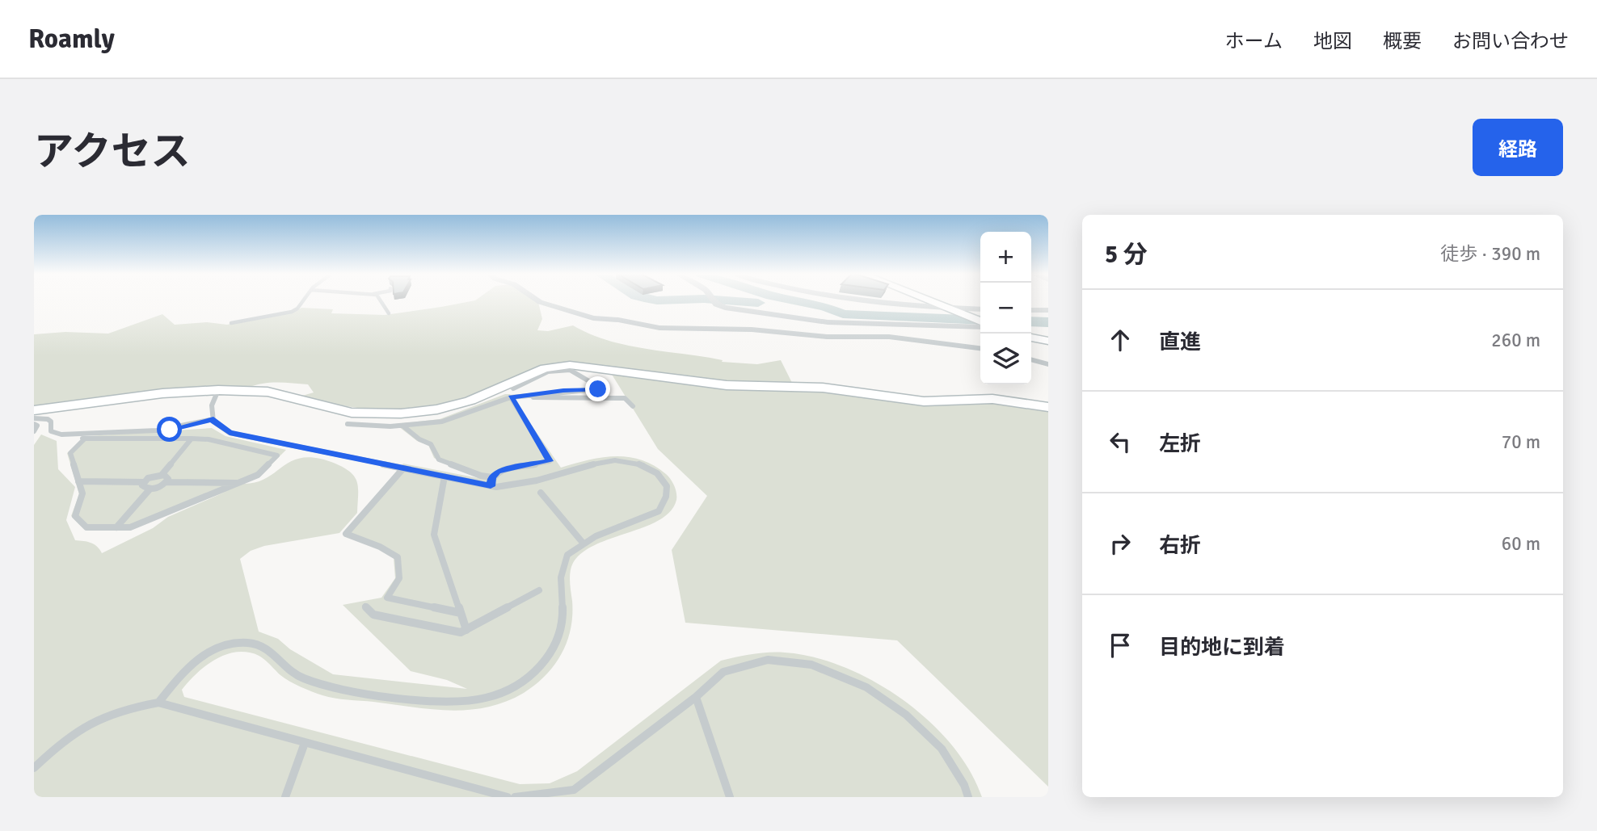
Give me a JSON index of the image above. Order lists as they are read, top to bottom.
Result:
{
  "page": {
    "header": "Roamly",
    "nav": [
      "ホーム",
      "地図",
      "概要",
      "お問い合わせ"
    ],
    "title": "アクセス",
    "buttons": "経路",
    "heading": ["5 分", "徒歩 · 390 m"],
    "map_buttons": ["+", "−"],
    "list": [
      ["直進", "260 m"],
      ["左折", "70 m"],
      ["右折", "60 m"],
      "目的地に到着"
    ]
  }
}
